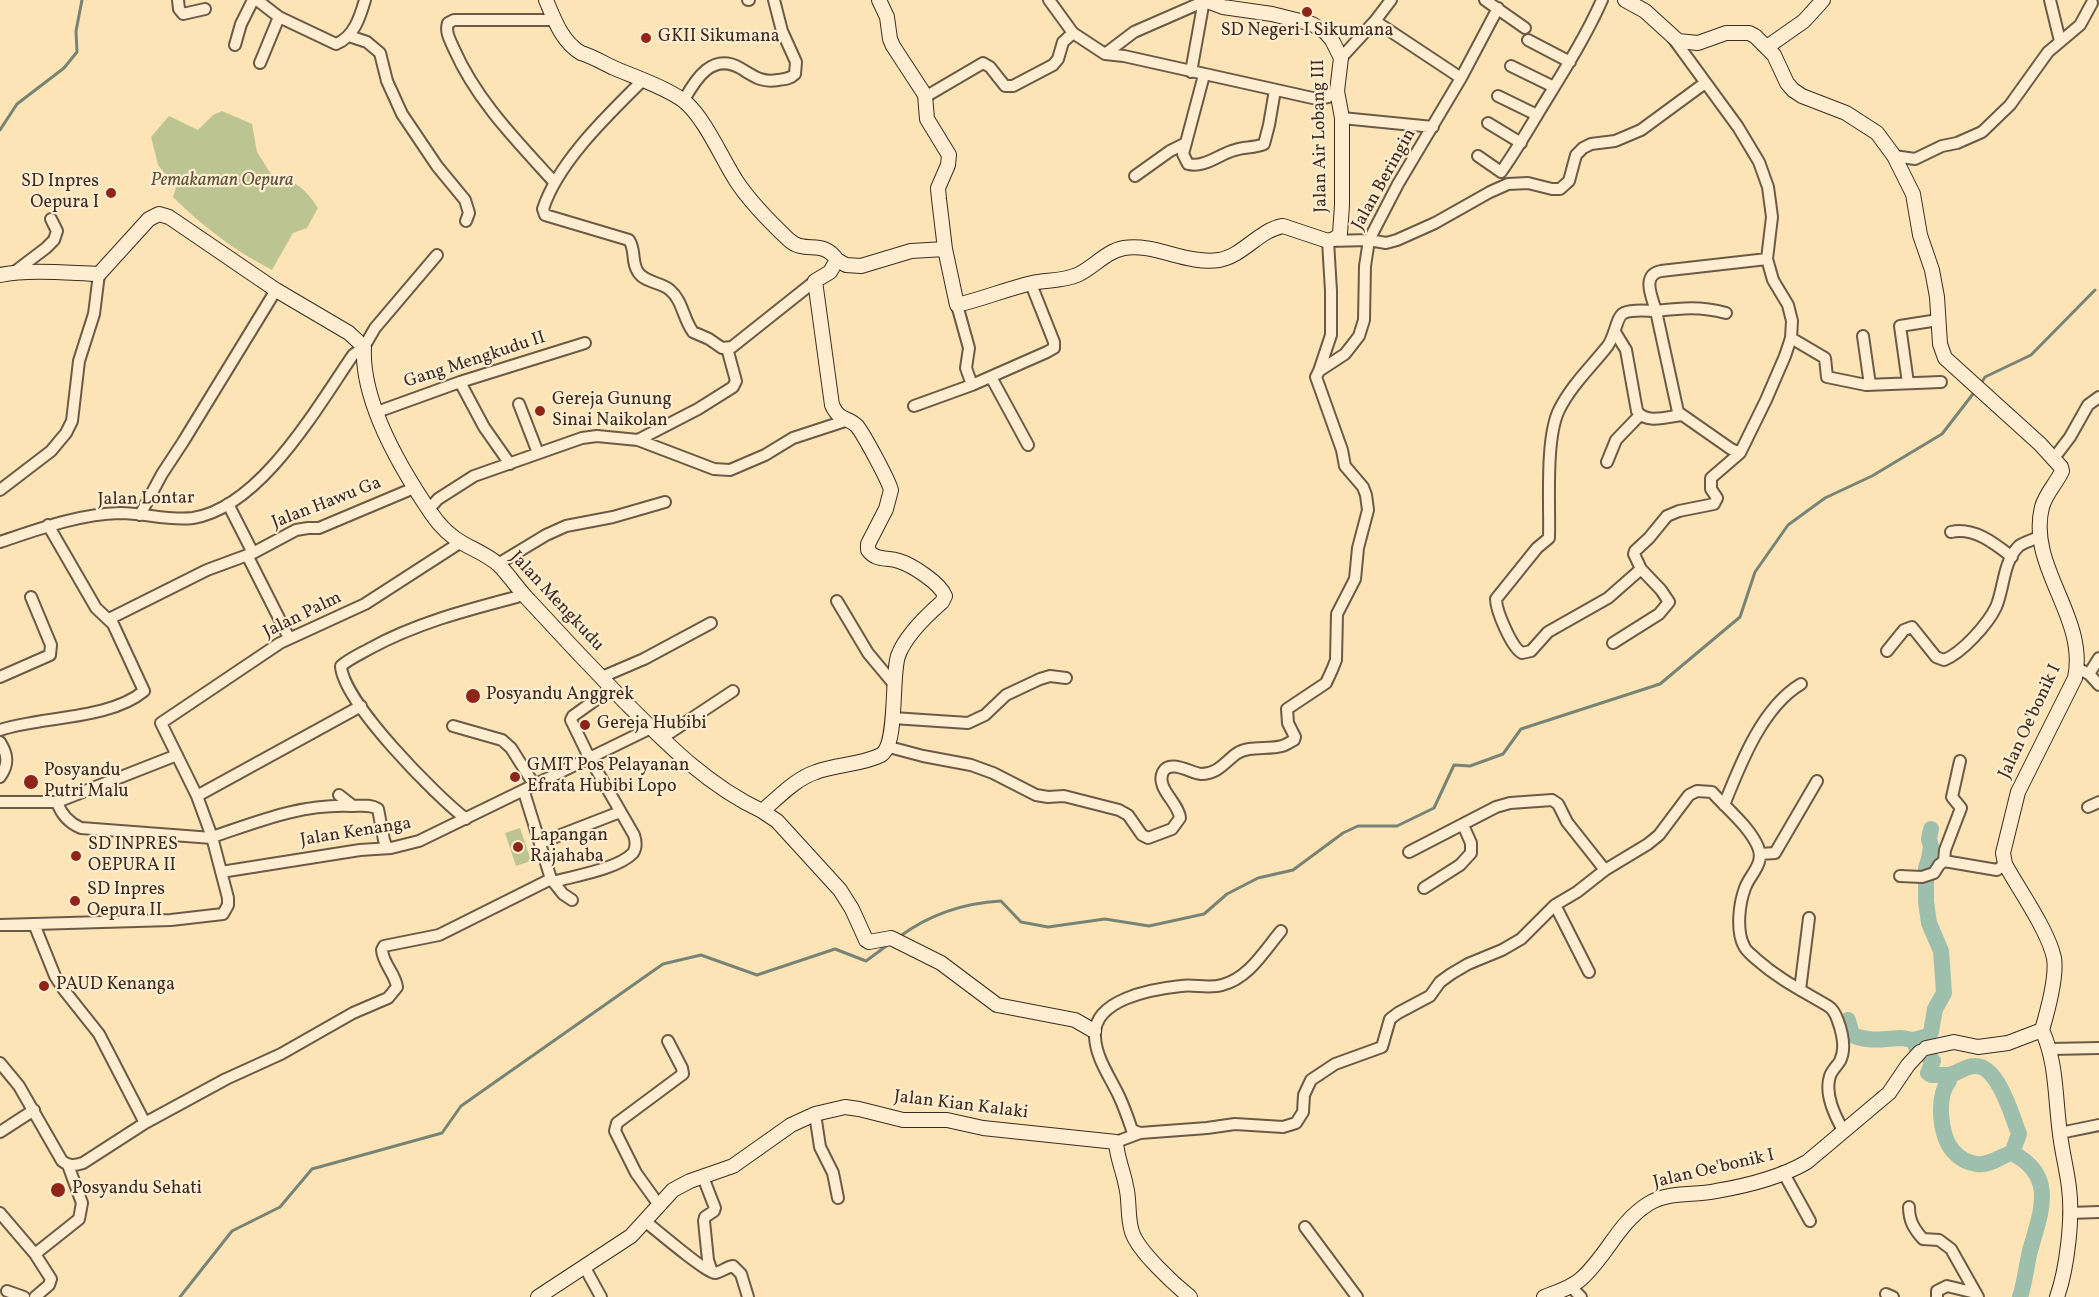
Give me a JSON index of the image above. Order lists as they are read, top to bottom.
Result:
{
  "streets": {
    "street": [
      "Jalan Air Lobang III",
      "Jalan Beringin",
      "Gang Mengkudu II",
      "Jalan Lontar",
      "Jalan Hawu Ga",
      "Jalan Mengkudu",
      "Jalan Palm",
      "Jalan Oe'bonik I",
      "Jalan Kenanga",
      "Jalan Kian Kalaki"
    ]
  },
  "crossings": [
    ["Gang Mengkudu II", "Jalan Mengkudu"],
    ["Jalan Lontar", "Jalan Mengkudu"],
    ["Jalan Hawu Ga", "Jalan Mengkudu"],
    ["Jalan Mengkudu", "Jalan Palm"],
    ["Jalan Mengkudu", "Jalan Kenanga"]
  ],
  "parks": ["Pemakaman Oepura"],
  "places": [
    "SD Negeri I Sikumana",
    "GKII Sikumana",
    "SD Inpres Oepura I",
    "Gereja Gunung Sinai Naikolan",
    "Posyandu Anggrek",
    "Gereja Hubibi",
    "GMIT Pos Pelayanan Efrata Hubibi Lopo",
    "Posyandu Putri Malu",
    "Lapangan Rajahaba",
    "SD INPRES OEPURA II",
    "SD Inpres Oepura II",
    "PAUD Kenanga",
    "Posyandu Sehati"
  ]
}
